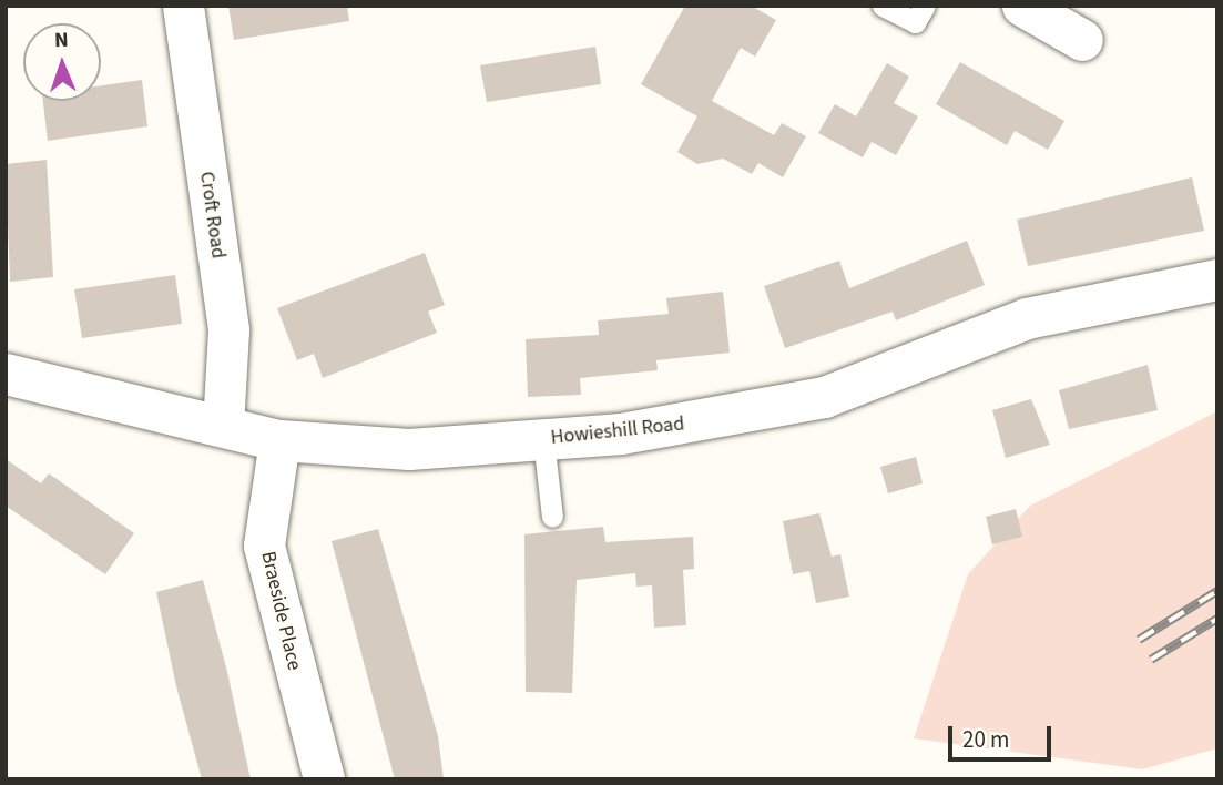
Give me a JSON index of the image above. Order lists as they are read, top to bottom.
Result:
{
  "streets": {
    "street": ["Croft Road", "Howieshill Road", "Braeside Place"]
  },
  "crossings": [
    ["Croft Road", "Howieshill Road"],
    ["Howieshill Road", "Braeside Place"]
  ],
  "scale_bar": "20 m",
  "north": "top"
}
